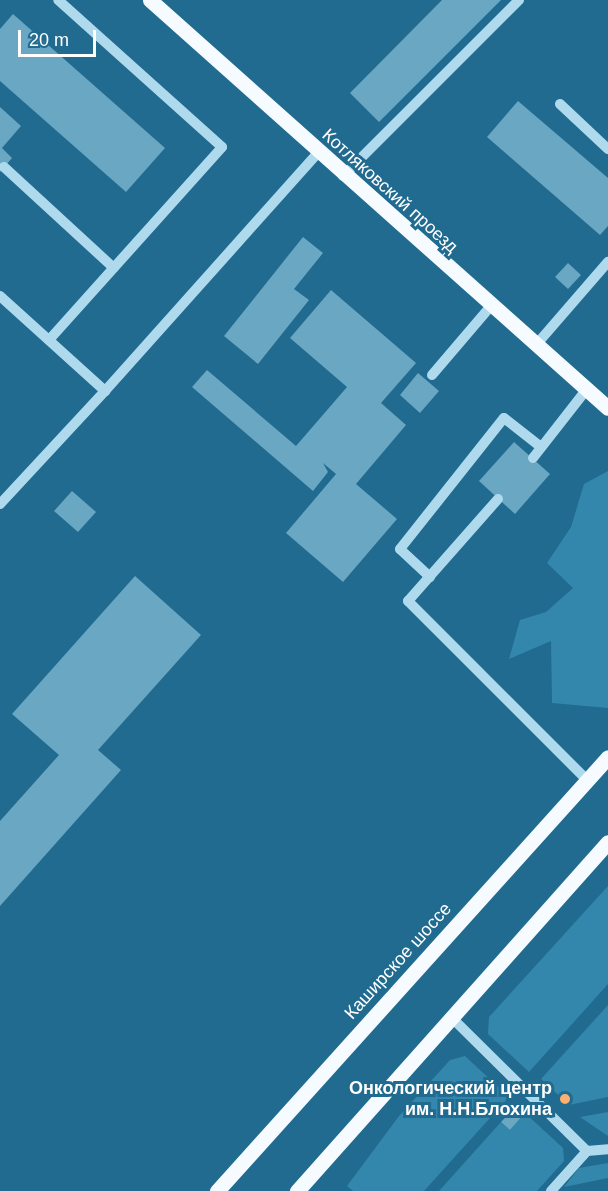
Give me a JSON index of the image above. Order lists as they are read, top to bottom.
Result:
{
  "streets": {
    "main road": ["Котляковский проезд", "Каширское шоссе"]
  },
  "places": ["Онкологический центр им. Н.Н.Блохина"],
  "scale_bar": "20 m"
}
